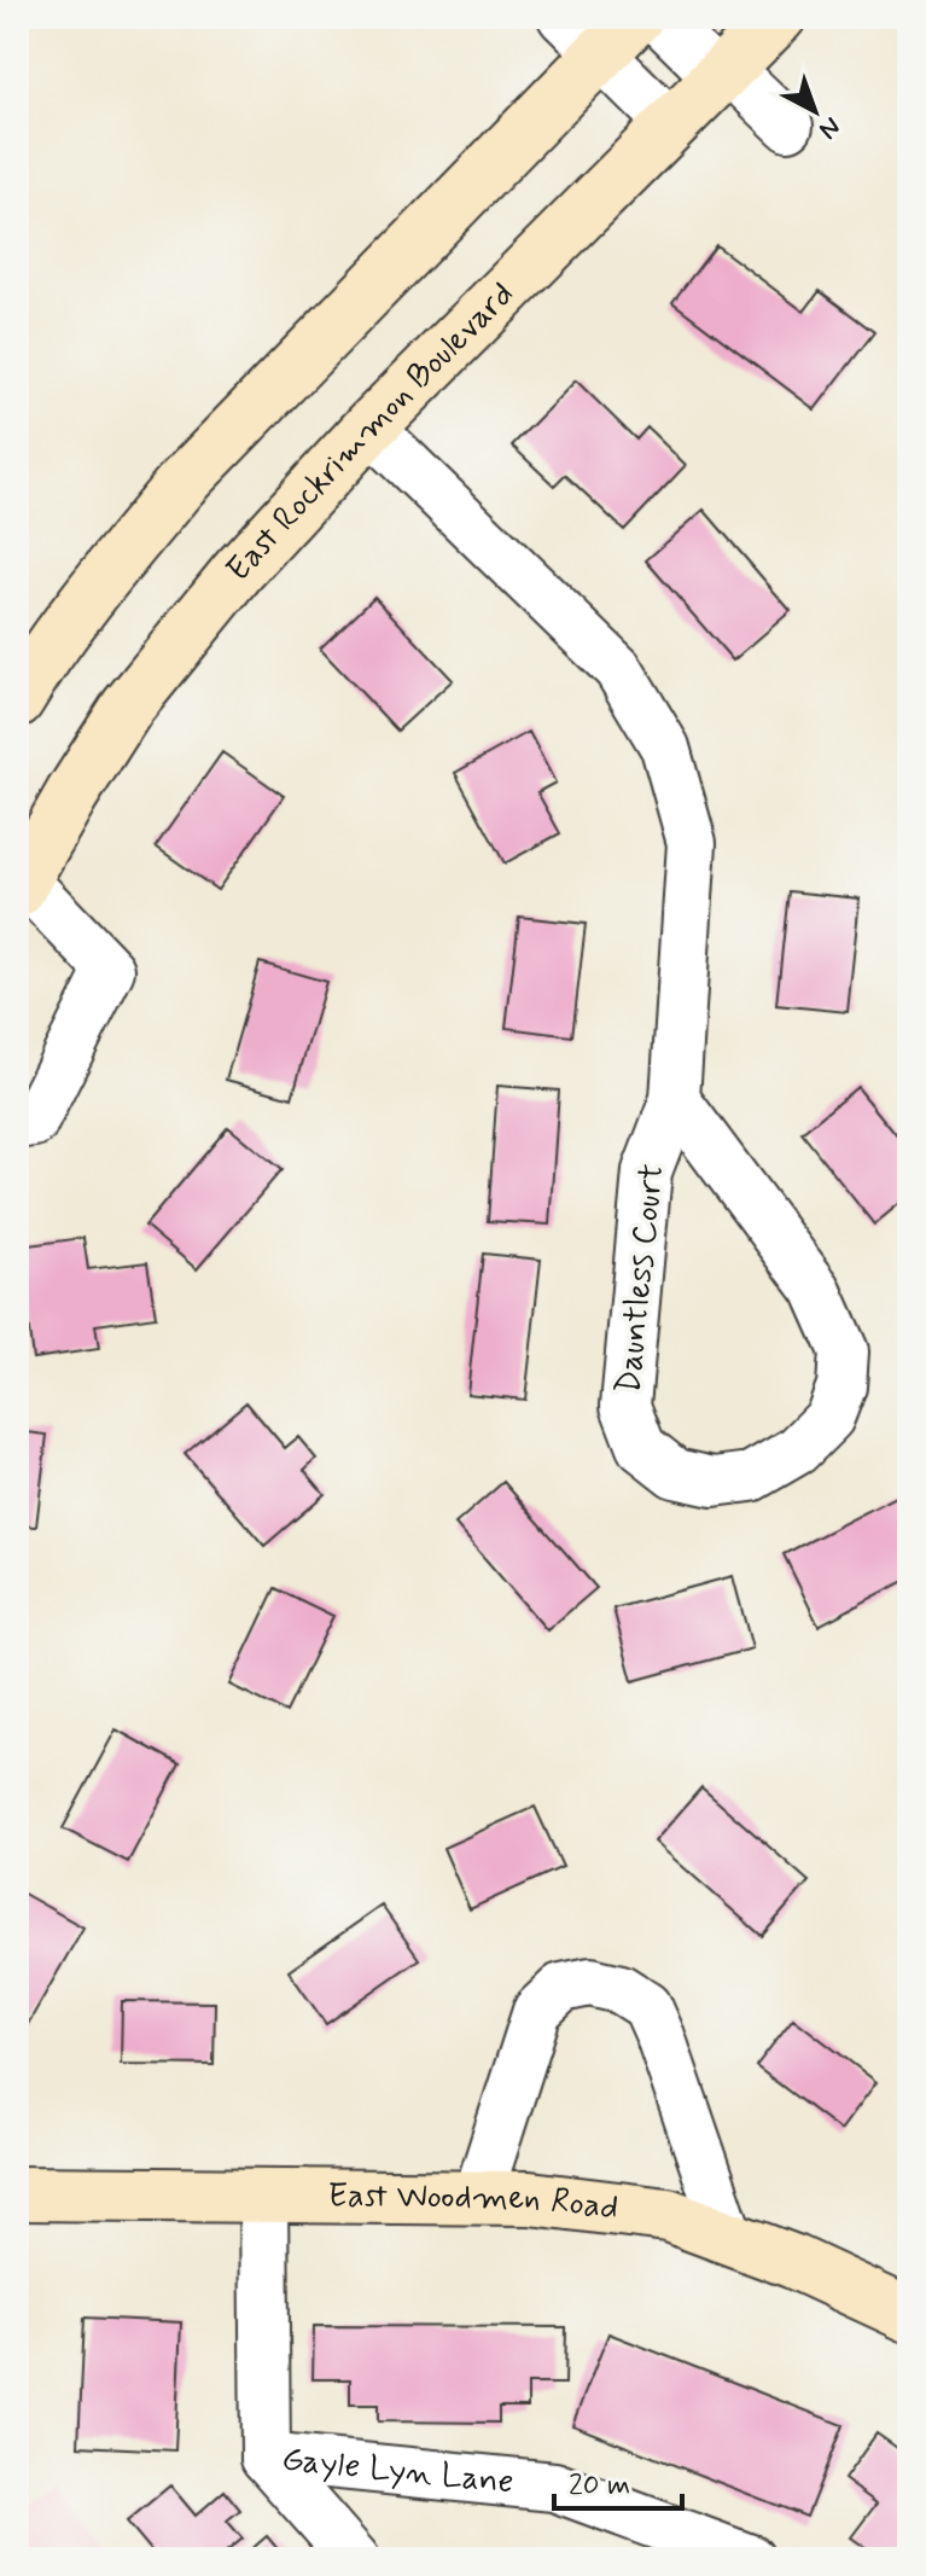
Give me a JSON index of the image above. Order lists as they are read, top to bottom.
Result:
{
  "streets": {
    "main road": ["East Rockrimmon Boulevard", "East Woodmen Road"],
    "street": ["Dauntless Court", "Gayle Lyn Lane"]
  },
  "crossings": [
    ["East Rockrimmon Boulevard", "Dauntless Court"],
    ["East Woodmen Road", "Gayle Lyn Lane"]
  ],
  "scale_bar": "20 m",
  "north": "bottom right"
}
